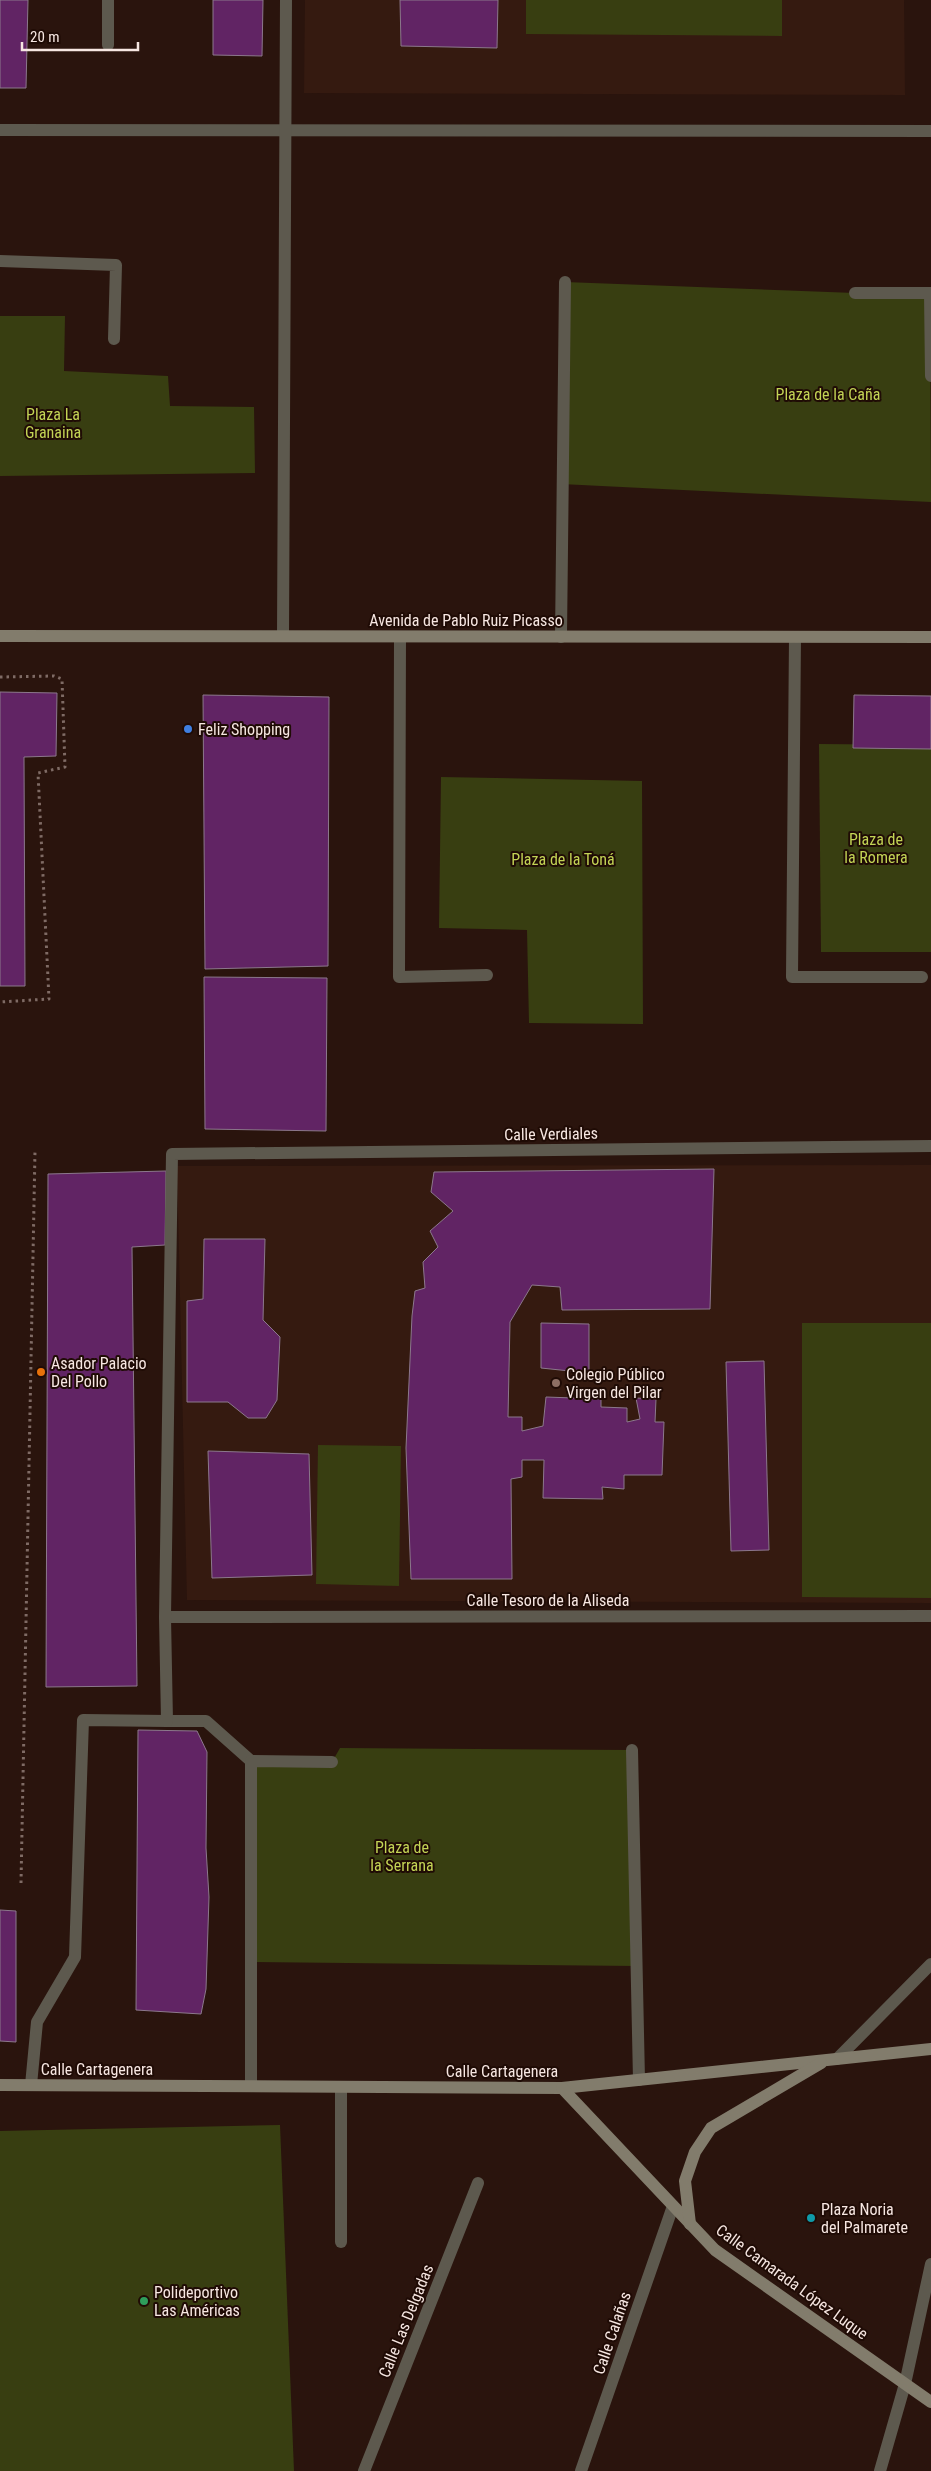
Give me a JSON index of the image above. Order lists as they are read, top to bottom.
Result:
{
  "streets": {
    "street": [
      "Avenida de Pablo Ruiz Picasso",
      "Calle Verdiales",
      "Calle Tesoro de la Aliseda",
      "Calle Cartagenera",
      "Calle Camarada López Luque",
      "Calle Las Delgadas",
      "Calle Calañas"
    ]
  },
  "crossings": [
    ["Calle Verdiales", "Calle Tesoro de la Aliseda"],
    ["Calle Cartagenera", "Calle Camarada López Luque"],
    ["Calle Camarada López Luque", "Calle Calañas"]
  ],
  "parks": [
    "Plaza de la Caña",
    "Plaza La Granaina",
    "Plaza de la Romera",
    "Plaza de la Toná",
    "Plaza de la Serrana"
  ],
  "places": [
    "Feliz Shopping",
    "Asador Palacio Del Pollo",
    "Colegio Público Virgen del Pilar",
    "Plaza Noria del Palmarete",
    "Polideportivo Las Américas"
  ],
  "scale_bar": "20 m"
}
